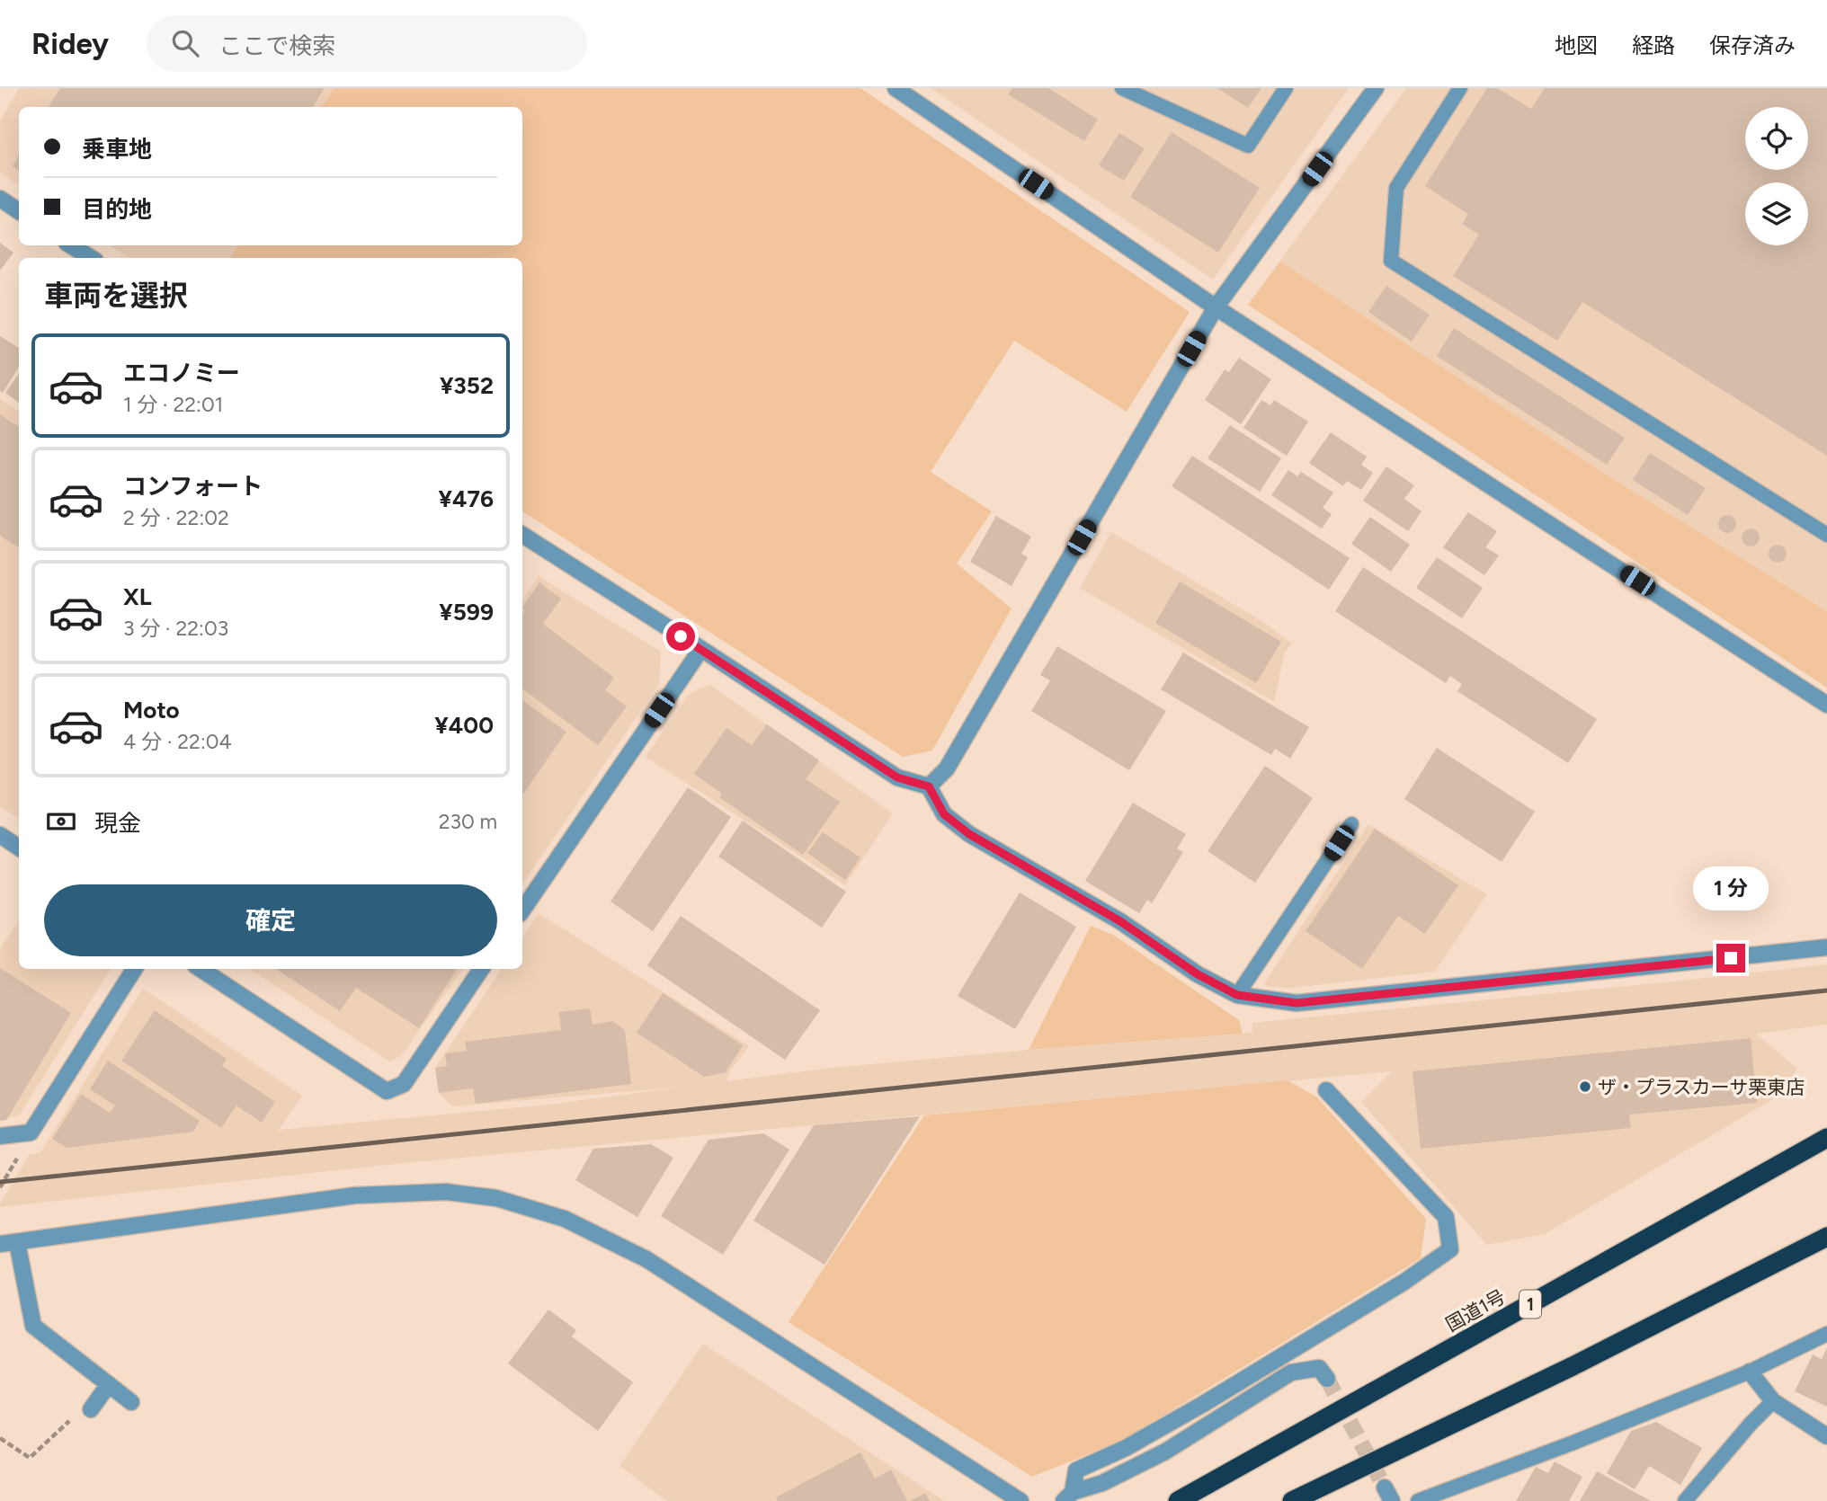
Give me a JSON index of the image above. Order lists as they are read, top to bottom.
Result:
{
  "streets": {
    "highway": ["1", "国道1号"]
  },
  "places": ["ザ・プラスカーサ栗東店"],
  "page": {
    "header": "Ridey",
    "search": "ここで検索",
    "nav": ["地図", "経路", "保存済み"],
    "banner": ["乗車地", "目的地"],
    "heading": "車両を選択",
    "list": [
      {
        "name": "エコノミー",
        "note": "1 分 · 22:01",
        "value": "¥352"
      },
      {
        "name": "コンフォート",
        "note": "2 分 · 22:02",
        "value": "¥476"
      },
      {
        "name": "XL",
        "note": "3 分 · 22:03",
        "value": "¥599"
      },
      {
        "name": "Moto",
        "note": "4 分 · 22:04",
        "value": "¥400"
      }
    ],
    "pay": ["現金", "230 m"],
    "bubble": "1 分",
    "buttons": "確定"
  }
}
